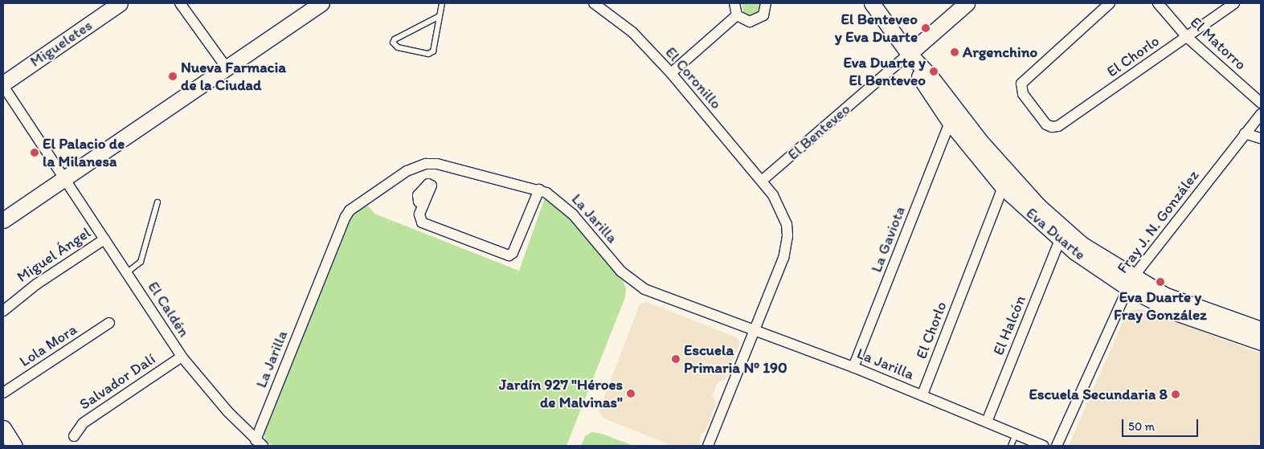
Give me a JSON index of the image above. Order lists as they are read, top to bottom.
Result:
{
  "streets": {
    "main road": ["Migueletes", "El Benteveo", "Eva Duarte"],
    "street": [
      "El Matorro",
      "El Chorlo",
      "El Coronillo",
      "La Jarilla",
      "Fray J. N. González",
      "La Gaviota",
      "Miguel Ángel",
      "El Caldén",
      "El Halcón",
      "Lola Mora",
      "Salvador Dalí"
    ]
  },
  "crossings": [
    ["Migueletes", "El Caldén"],
    ["El Matorro", "El Chorlo"],
    ["El Chorlo", "La Jarilla"],
    ["El Chorlo", "Eva Duarte"],
    ["El Coronillo", "El Benteveo"],
    ["El Coronillo", "La Jarilla"],
    ["El Benteveo", "Eva Duarte"],
    ["La Jarilla", "La Gaviota"],
    ["La Jarilla", "El Caldén"],
    ["La Jarilla", "El Halcón"],
    ["Fray J. N. González", "Eva Duarte"],
    ["Eva Duarte", "La Gaviota"],
    ["Eva Duarte", "El Halcón"],
    ["Miguel Ángel", "El Caldén"],
    ["El Caldén", "Salvador Dalí"]
  ],
  "places": [
    "El Benteveo y Eva Duarte",
    "Argenchino",
    "Eva Duarte y El Benteveo",
    "Nueva Farmacia de la Ciudad",
    "El Palacio de la Milanesa",
    "Eva Duarte y Fray González",
    "Escuela Primaria Nº 190",
    "Jardín 927 \"Héroes de Malvinas\"",
    "Escuela Secundaria 8"
  ],
  "scale_bar": "50 m"
}
